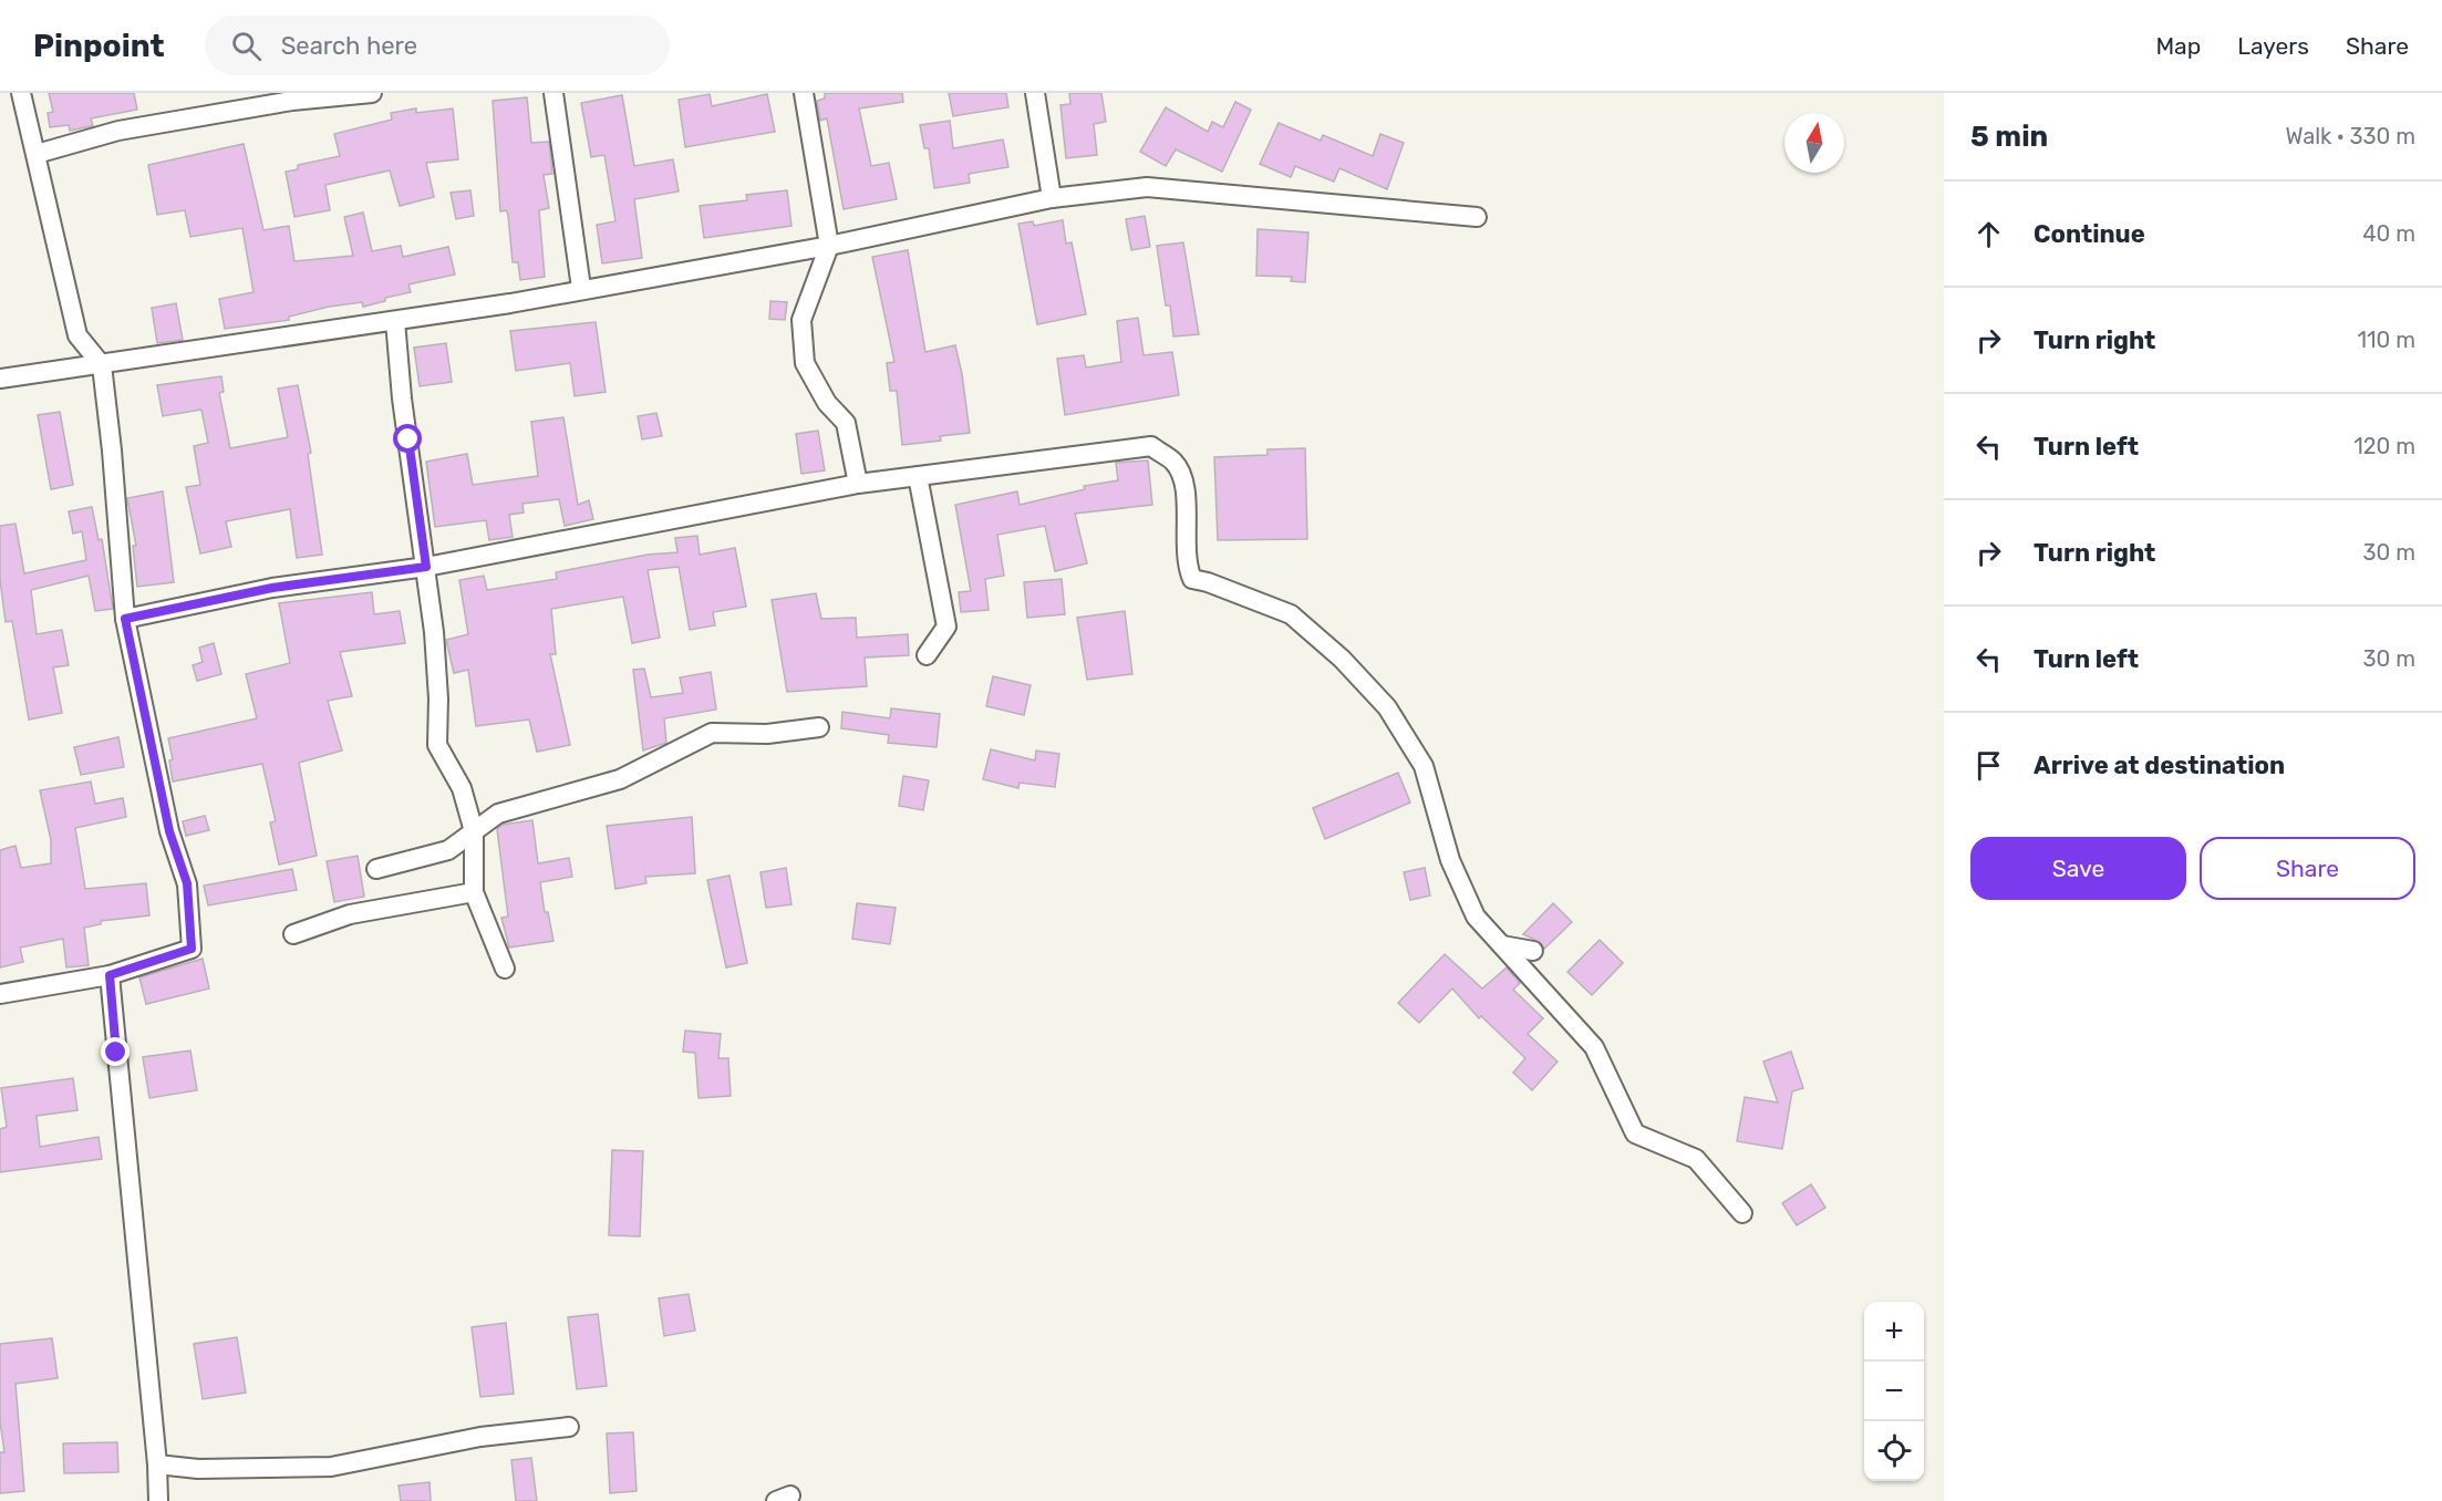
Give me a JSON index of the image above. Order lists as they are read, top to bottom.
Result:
{
  "north": "top",
  "page": {
    "header": "Pinpoint",
    "search": "Search here",
    "nav": ["Map", "Layers", "Share"],
    "heading": ["5 min", "Walk · 330 m"],
    "list": [
      ["Continue", "40 m"],
      ["Turn right", "110 m"],
      ["Turn left", "120 m"],
      ["Turn right", "30 m"],
      ["Turn left", "30 m"],
      "Arrive at destination"
    ],
    "buttons": ["Save", "Share"],
    "map_buttons": ["+", "−"]
  }
}
